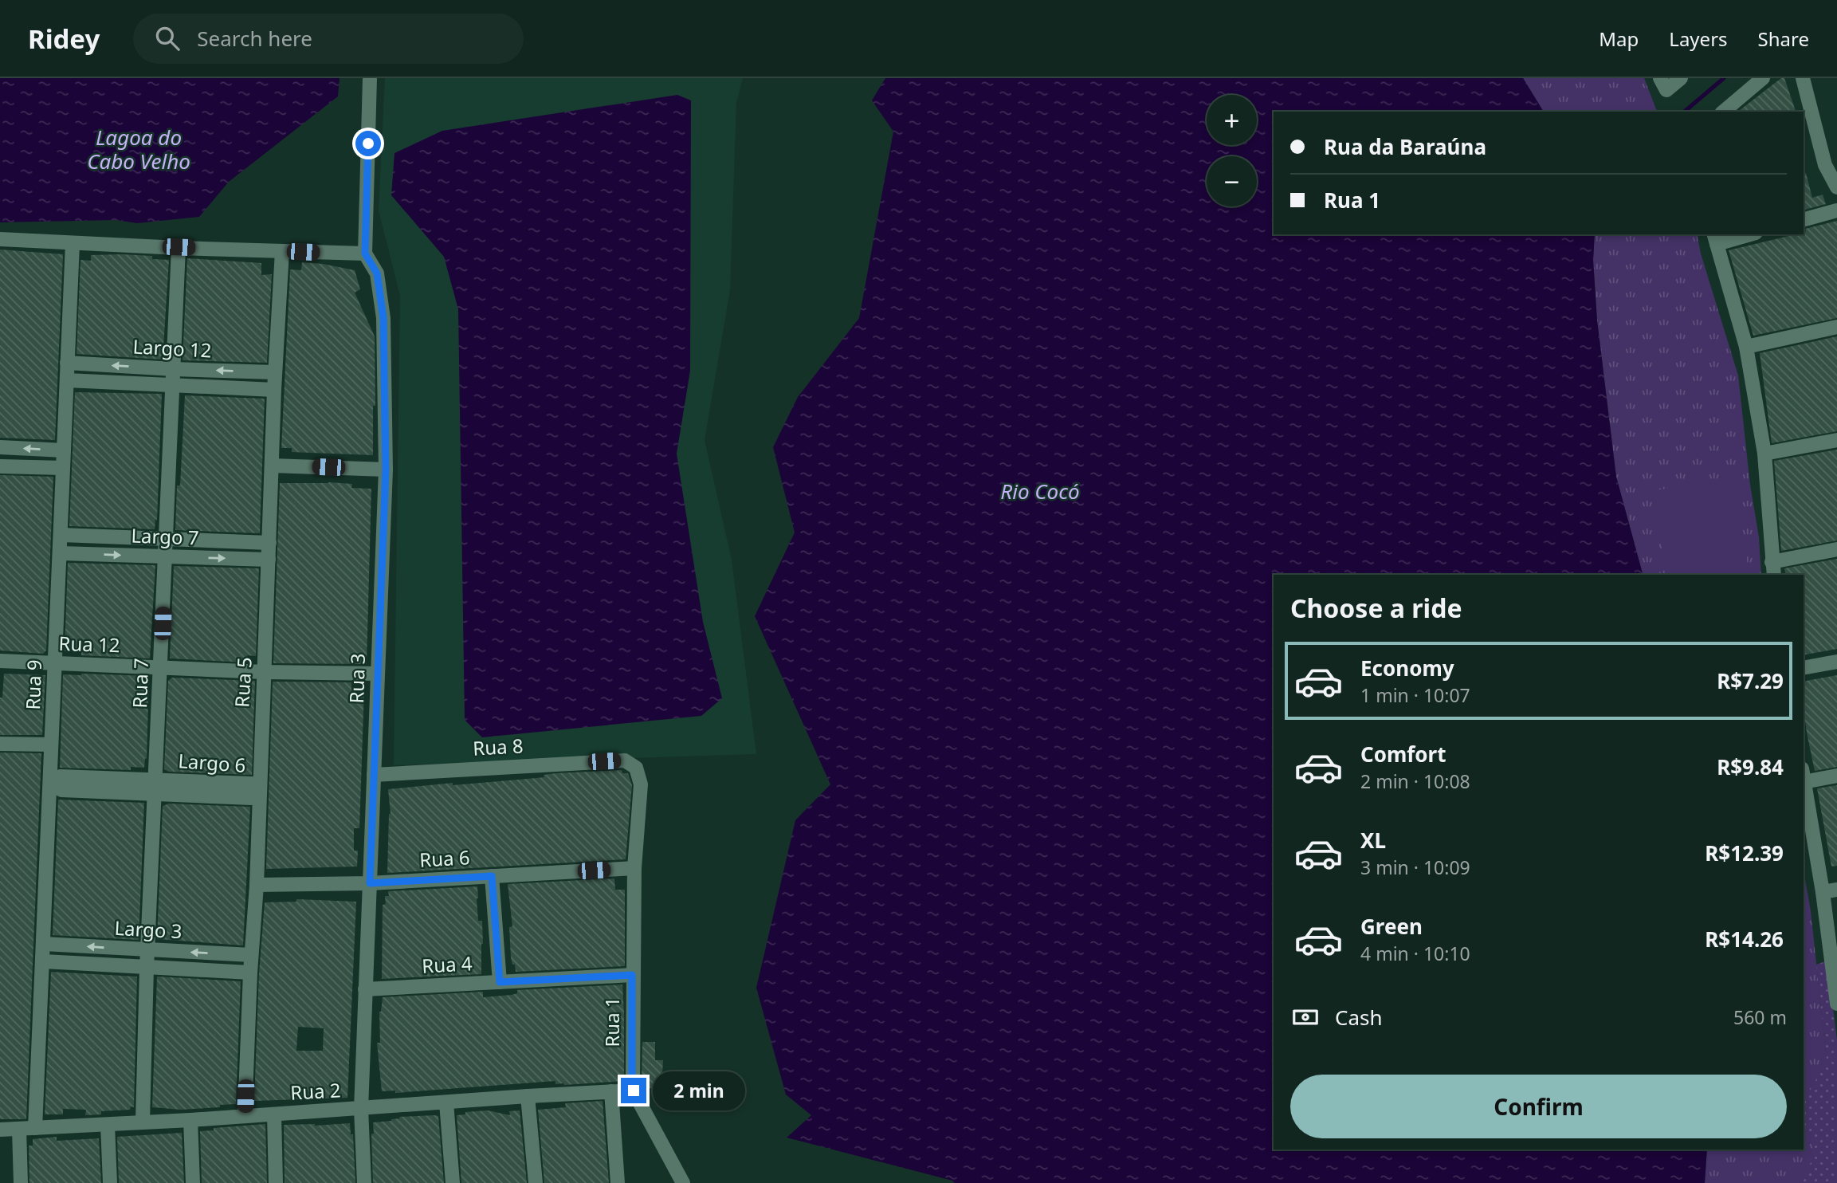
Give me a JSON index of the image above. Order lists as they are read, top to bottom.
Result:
{
  "streets": {
    "street": [
      "Largo 12",
      "Largo 7",
      "Rua 12",
      "Rua 3",
      "Rua 5",
      "Rua 7",
      "Rua 9",
      "Rua 8",
      "Largo 6",
      "Rua 6",
      "Largo 3",
      "Rua 4",
      "Rua 1",
      "Rua 2"
    ]
  },
  "crossings": [
    ["Largo 12", "Rua 5"],
    ["Largo 12", "Rua 7"],
    ["Largo 12", "Rua 9"],
    ["Largo 7", "Rua 5"],
    ["Largo 7", "Rua 7"],
    ["Largo 7", "Rua 9"],
    ["Rua 12", "Rua 3"],
    ["Rua 12", "Rua 5"],
    ["Rua 12", "Rua 7"],
    ["Rua 12", "Rua 9"],
    ["Rua 3", "Rua 8"],
    ["Rua 3", "Rua 6"],
    ["Rua 3", "Rua 4"],
    ["Rua 3", "Rua 2"],
    ["Rua 5", "Largo 6"],
    ["Rua 5", "Rua 6"],
    ["Rua 5", "Largo 3"],
    ["Rua 5", "Rua 2"],
    ["Rua 7", "Largo 6"],
    ["Rua 7", "Largo 3"],
    ["Rua 7", "Rua 2"],
    ["Rua 9", "Largo 6"],
    ["Rua 9", "Largo 3"],
    ["Rua 9", "Rua 2"],
    ["Rua 8", "Rua 1"],
    ["Rua 6", "Rua 1"],
    ["Rua 4", "Rua 1"],
    ["Rua 1", "Rua 2"]
  ],
  "water": ["Lagoa do Cabo Velho", "Rio Cocó"],
  "page": {
    "header": "Ridey",
    "search": "Search here",
    "nav": ["Map", "Layers", "Share"],
    "map_buttons": ["+", "−"],
    "banner": ["Rua da Baraúna", "Rua 1"],
    "heading": "Choose a ride",
    "list": [
      {
        "name": "Economy",
        "note": "1 min · 10:07",
        "value": "R$7.29"
      },
      {
        "name": "Comfort",
        "note": "2 min · 10:08",
        "value": "R$9.84"
      },
      {
        "name": "XL",
        "note": "3 min · 10:09",
        "value": "R$12.39"
      },
      {
        "name": "Green",
        "note": "4 min · 10:10",
        "value": "R$14.26"
      }
    ],
    "pay": ["Cash", "560 m"],
    "buttons": "Confirm",
    "bubble": "2 min"
  }
}
